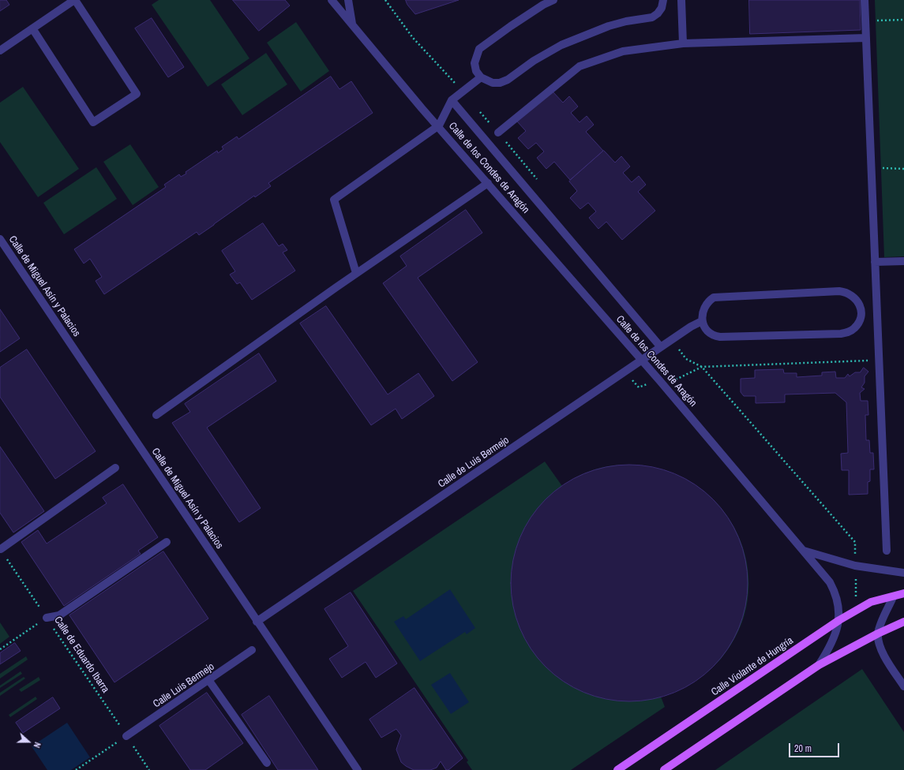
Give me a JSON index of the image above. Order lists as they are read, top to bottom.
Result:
{
  "streets": {
    "main road": ["Calle Violante de Hungría"],
    "street": [
      "Calle de los Condes de Aragón",
      "Calle de Miguel Asín y Palacios",
      "Calle de Luis Bermejo",
      "Calle Luis Bermejo"
    ],
    "path": ["Calle de Eduardo Ibarra"]
  },
  "crossings": [
    ["Calle de los Condes de Aragón", "Calle de Luis Bermejo"],
    ["Calle de los Condes de Aragón", "Calle Violante de Hungría"],
    ["Calle de Miguel Asín y Palacios", "Calle de Luis Bermejo"],
    ["Calle de Eduardo Ibarra", "Calle Luis Bermejo"]
  ],
  "scale_bar": "20 m",
  "north": "right"
}
